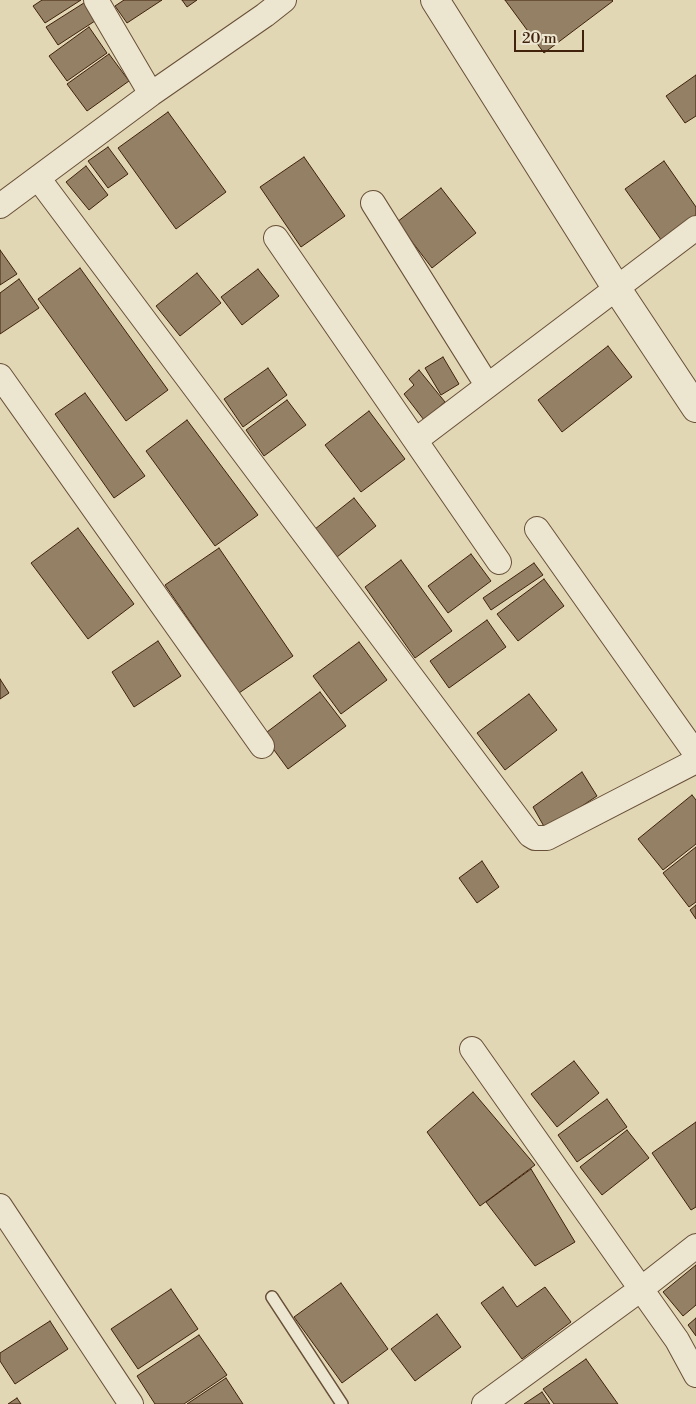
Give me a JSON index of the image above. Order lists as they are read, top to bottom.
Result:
{
  "scale_bar": "20 m"
}
